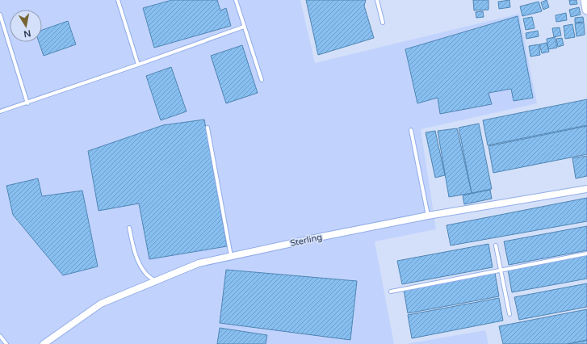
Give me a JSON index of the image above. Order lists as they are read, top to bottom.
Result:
{
  "streets": {
    "street": ["Sterling"]
  },
  "north": "bottom"
}
